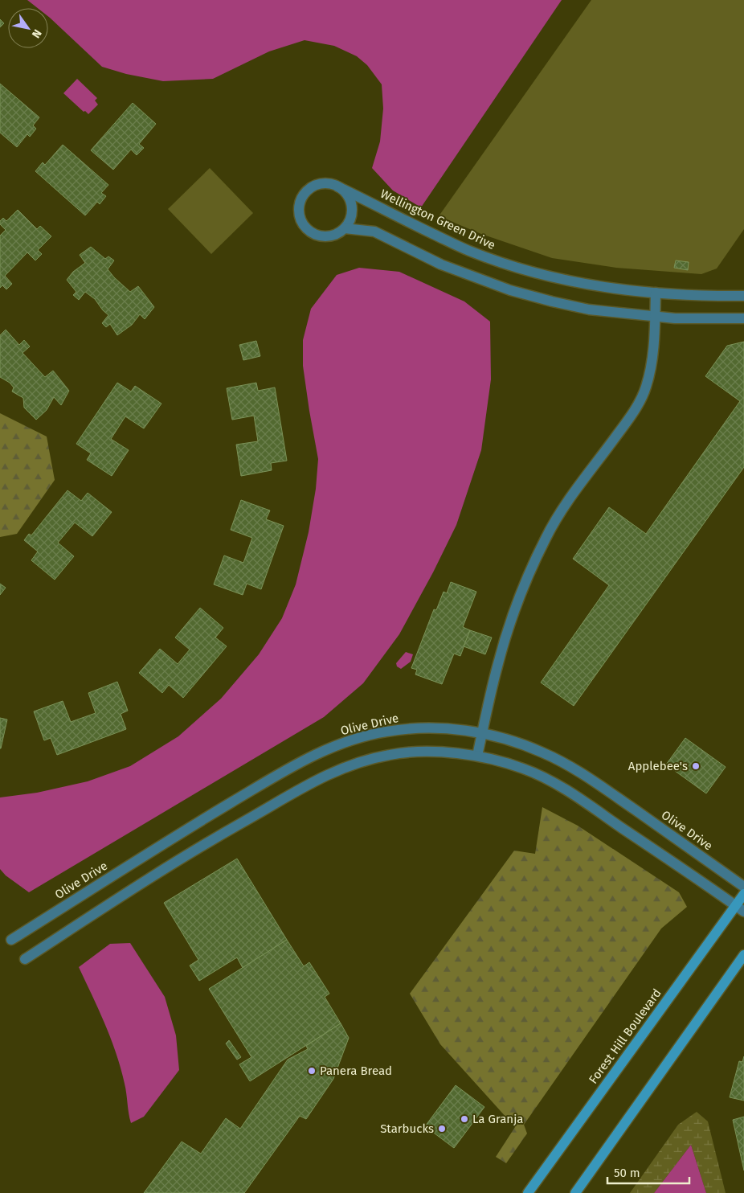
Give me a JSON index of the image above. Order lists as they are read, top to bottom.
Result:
{
  "streets": {
    "main road": ["Forest Hill Boulevard"],
    "street": ["Wellington Green Drive", "Olive Drive"]
  },
  "places": [
    "Applebee's",
    "Panera Bread",
    "La Granja",
    "Starbucks"
  ],
  "scale_bar": "50 m",
  "north": "bottom right"
}
